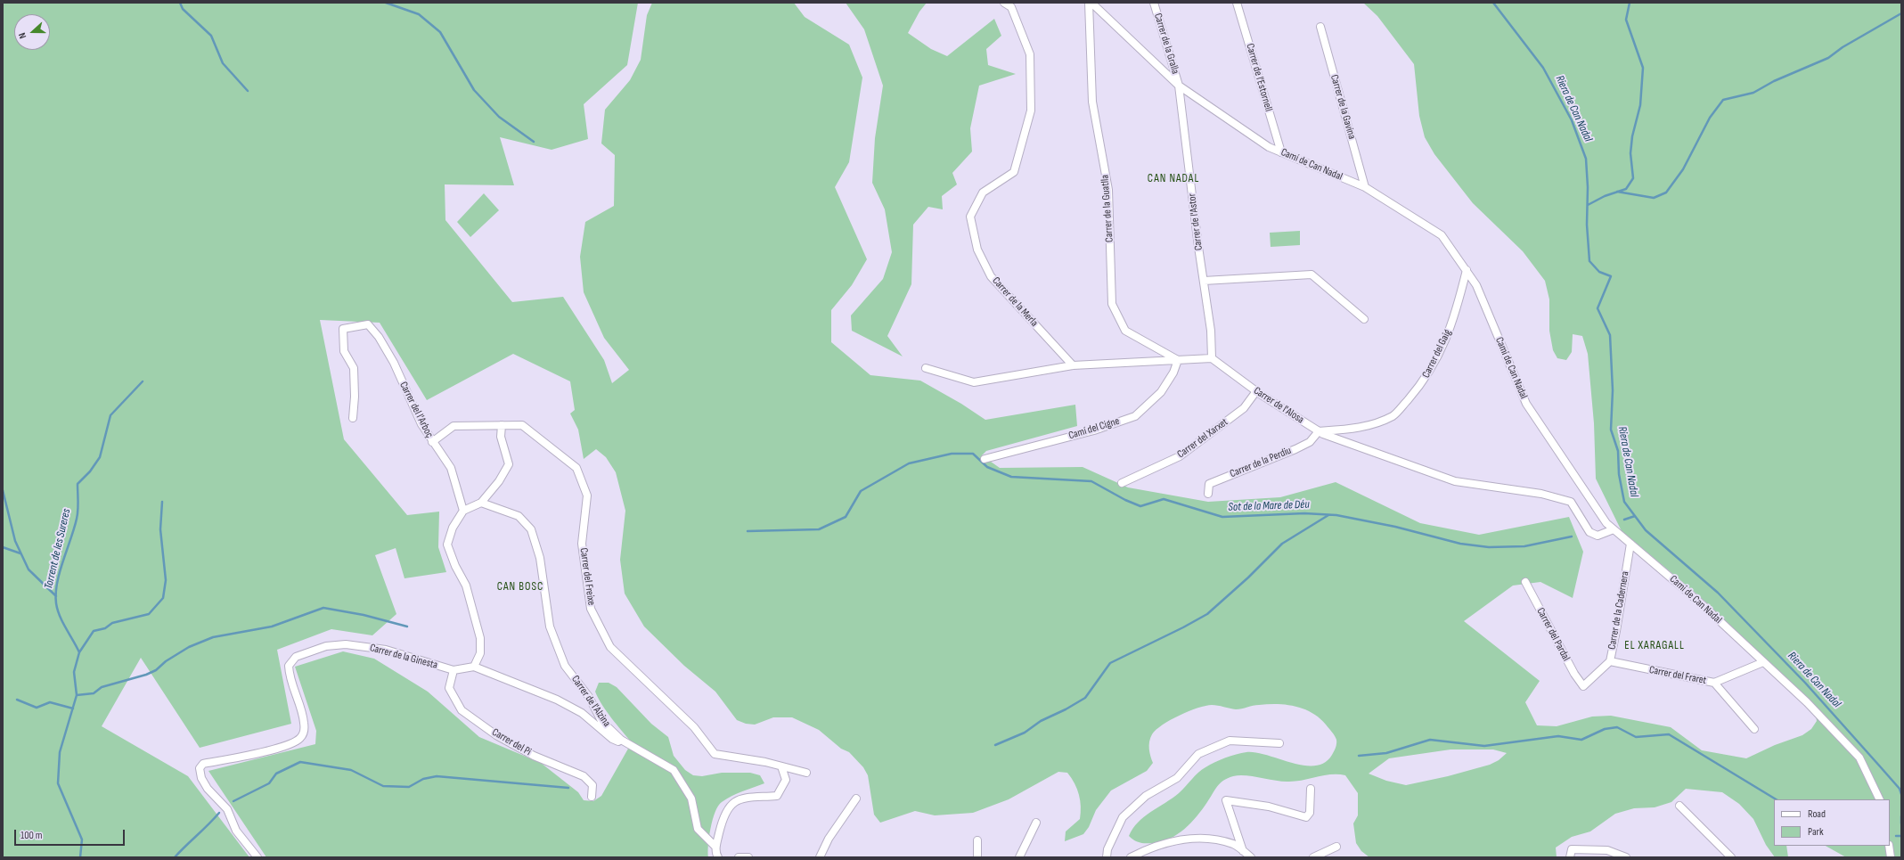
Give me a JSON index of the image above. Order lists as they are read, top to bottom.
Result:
{
  "streets": {
    "street": [
      "Carrer de la Gralla",
      "Carrer de l'Estornell",
      "Carrer de la Gavina",
      "Camí de Can Nadal",
      "Carrer de la Guatlla",
      "Carrer de l'Astor",
      "Carrer de la Merla",
      "Carrer del Gaig",
      "Carrer de l'Alosa",
      "Carrer del l'Arboç",
      "Camí del Cigne",
      "Carrer del Xarxet",
      "Carrer de la Perdiu",
      "Carrer del Freixe",
      "Carrer de la Cadernera",
      "Carrer del Pardal",
      "Carrer de la Ginesta",
      "Carrer del Fraret",
      "Carrer de l'Alzina",
      "Carrer del Pi"
    ]
  },
  "crossings": [
    ["Carrer de la Gralla", "Camí de Can Nadal"],
    ["Carrer de la Gralla", "Carrer de l'Astor"],
    ["Carrer de l'Estornell", "Camí de Can Nadal"],
    ["Carrer de la Gavina", "Camí de Can Nadal"],
    ["Camí de Can Nadal", "Carrer de l'Astor"],
    ["Camí de Can Nadal", "Carrer del Gaig"],
    ["Camí de Can Nadal", "Carrer de l'Alosa"],
    ["Camí de Can Nadal", "Carrer de la Cadernera"],
    ["Camí de Can Nadal", "Carrer del Fraret"],
    ["Carrer de la Guatlla", "Camí del Cigne"],
    ["Carrer de l'Astor", "Carrer de l'Alosa"],
    ["Carrer del Gaig", "Carrer de l'Alosa"],
    ["Carrer del Gaig", "Carrer de la Perdiu"],
    ["Carrer de l'Alosa", "Carrer del Xarxet"],
    ["Carrer de l'Alosa", "Carrer de la Perdiu"],
    ["Carrer del l'Arboç", "Carrer del Freixe"],
    ["Carrer de la Cadernera", "Carrer del Pardal"],
    ["Carrer de la Cadernera", "Carrer del Fraret"],
    ["Carrer de la Ginesta", "Carrer del Pi"]
  ],
  "districts": ["CAN NADAL", "CAN BOSC", "EL XARAGALL"],
  "water": ["Riera de Can Nadal", "Sot de la Mare de Déu", "Torrent de les Sureres"],
  "legend": ["Road", "Park"],
  "scale_bar": "100 m",
  "north": "left"
}
